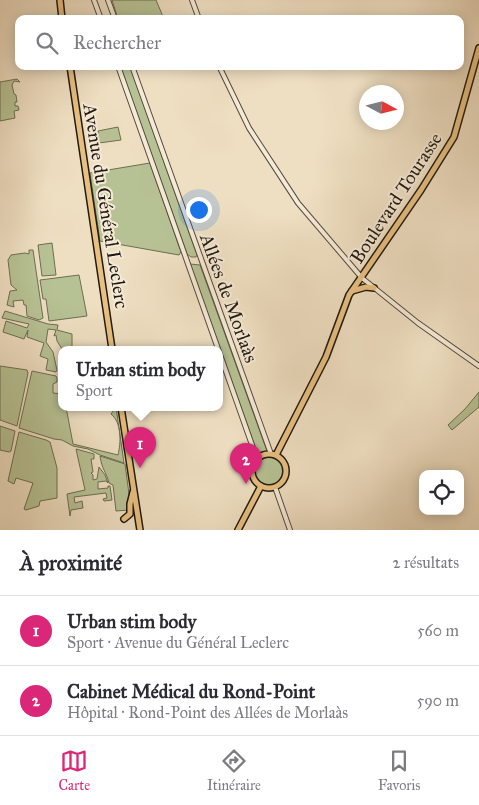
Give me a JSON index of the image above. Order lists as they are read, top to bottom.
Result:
{
  "streets": {
    "main road": ["Boulevard Tourasse", "Avenue du Général Leclerc"],
    "street": ["Allées de Morlaàs"]
  },
  "crossings": [
    ["Boulevard Tourasse", "Allées de Morlaàs"]
  ],
  "north": "right",
  "page": {
    "search": "Rechercher",
    "popup": ["Urban stim body", "Sport"],
    "pins": ["1", "2"],
    "heading": ["À proximité", "2 résultats"],
    "list": [
      {
        "mark": "1",
        "name": "Urban stim body",
        "note": "Sport · Avenue du Général Leclerc",
        "value": "560 m"
      },
      {
        "mark": "2",
        "name": "Cabinet Médical du Rond-Point",
        "note": "Hôpital · Rond-Point des Allées de Morlaàs",
        "value": "590 m"
      }
    ],
    "nav": ["Carte", "Itinéraire", "Favoris"]
  }
}
